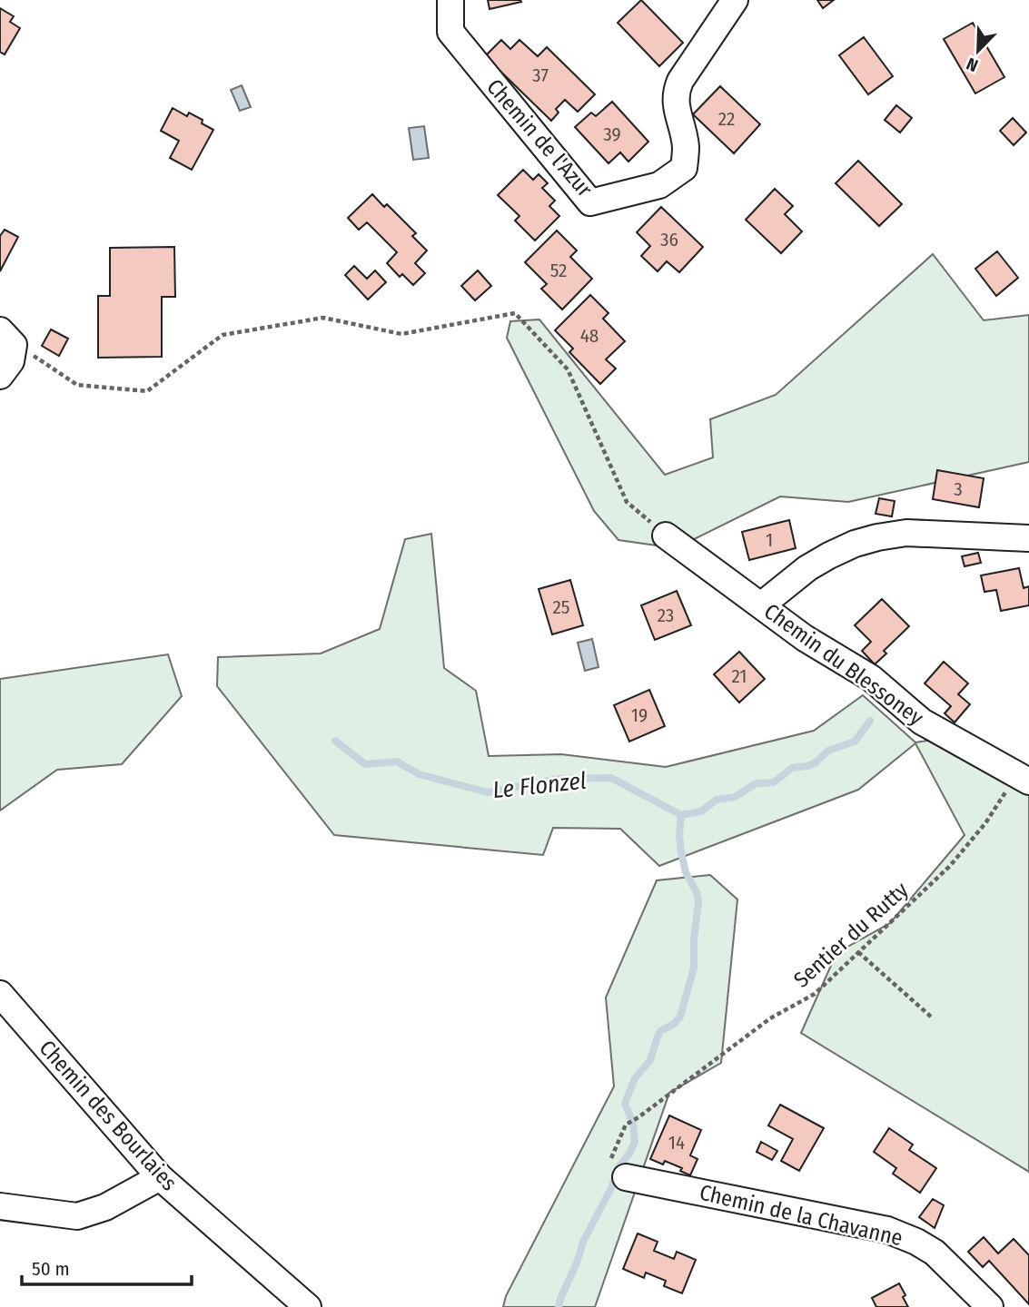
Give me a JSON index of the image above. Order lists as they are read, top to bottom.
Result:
{
  "streets": {
    "street": [
      "Chemin de l'Azur",
      "Chemin du Blessoney",
      "Chemin des Bourlaies",
      "Chemin de la Chavanne"
    ],
    "path": ["Sentier du Rutty"]
  },
  "crossings": [
    ["Chemin du Blessoney", "Sentier du Rutty"],
    ["Sentier du Rutty", "Chemin de la Chavanne"]
  ],
  "water": ["Le Flonzel"],
  "house_numbers": [
    "37",
    "22",
    "39",
    "36",
    "52",
    "48",
    "3",
    "1",
    "25",
    "23",
    "21",
    "19",
    "14"
  ],
  "scale_bar": "50 m",
  "north": "bottom left"
}
